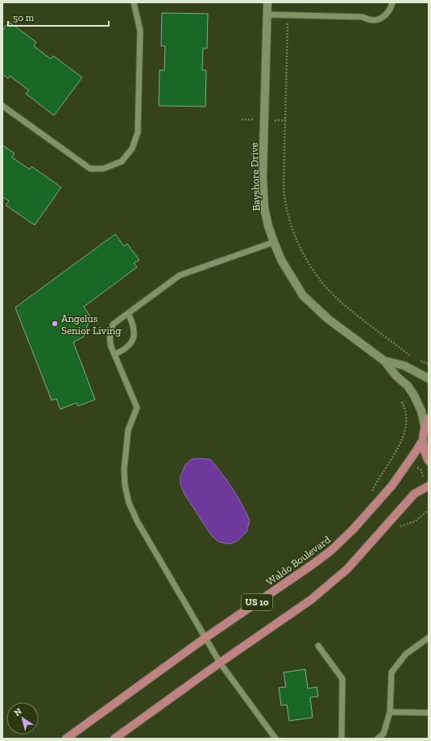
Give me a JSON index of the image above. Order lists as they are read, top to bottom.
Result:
{
  "streets": {
    "main road": ["Waldo Boulevard", "US 10"],
    "street": ["Bayshore Drive"]
  },
  "crossings": [
    ["Waldo Boulevard", "US 10"]
  ],
  "places": ["Angelus Senior Living"],
  "scale_bar": "50 m",
  "north": "top left"
}
